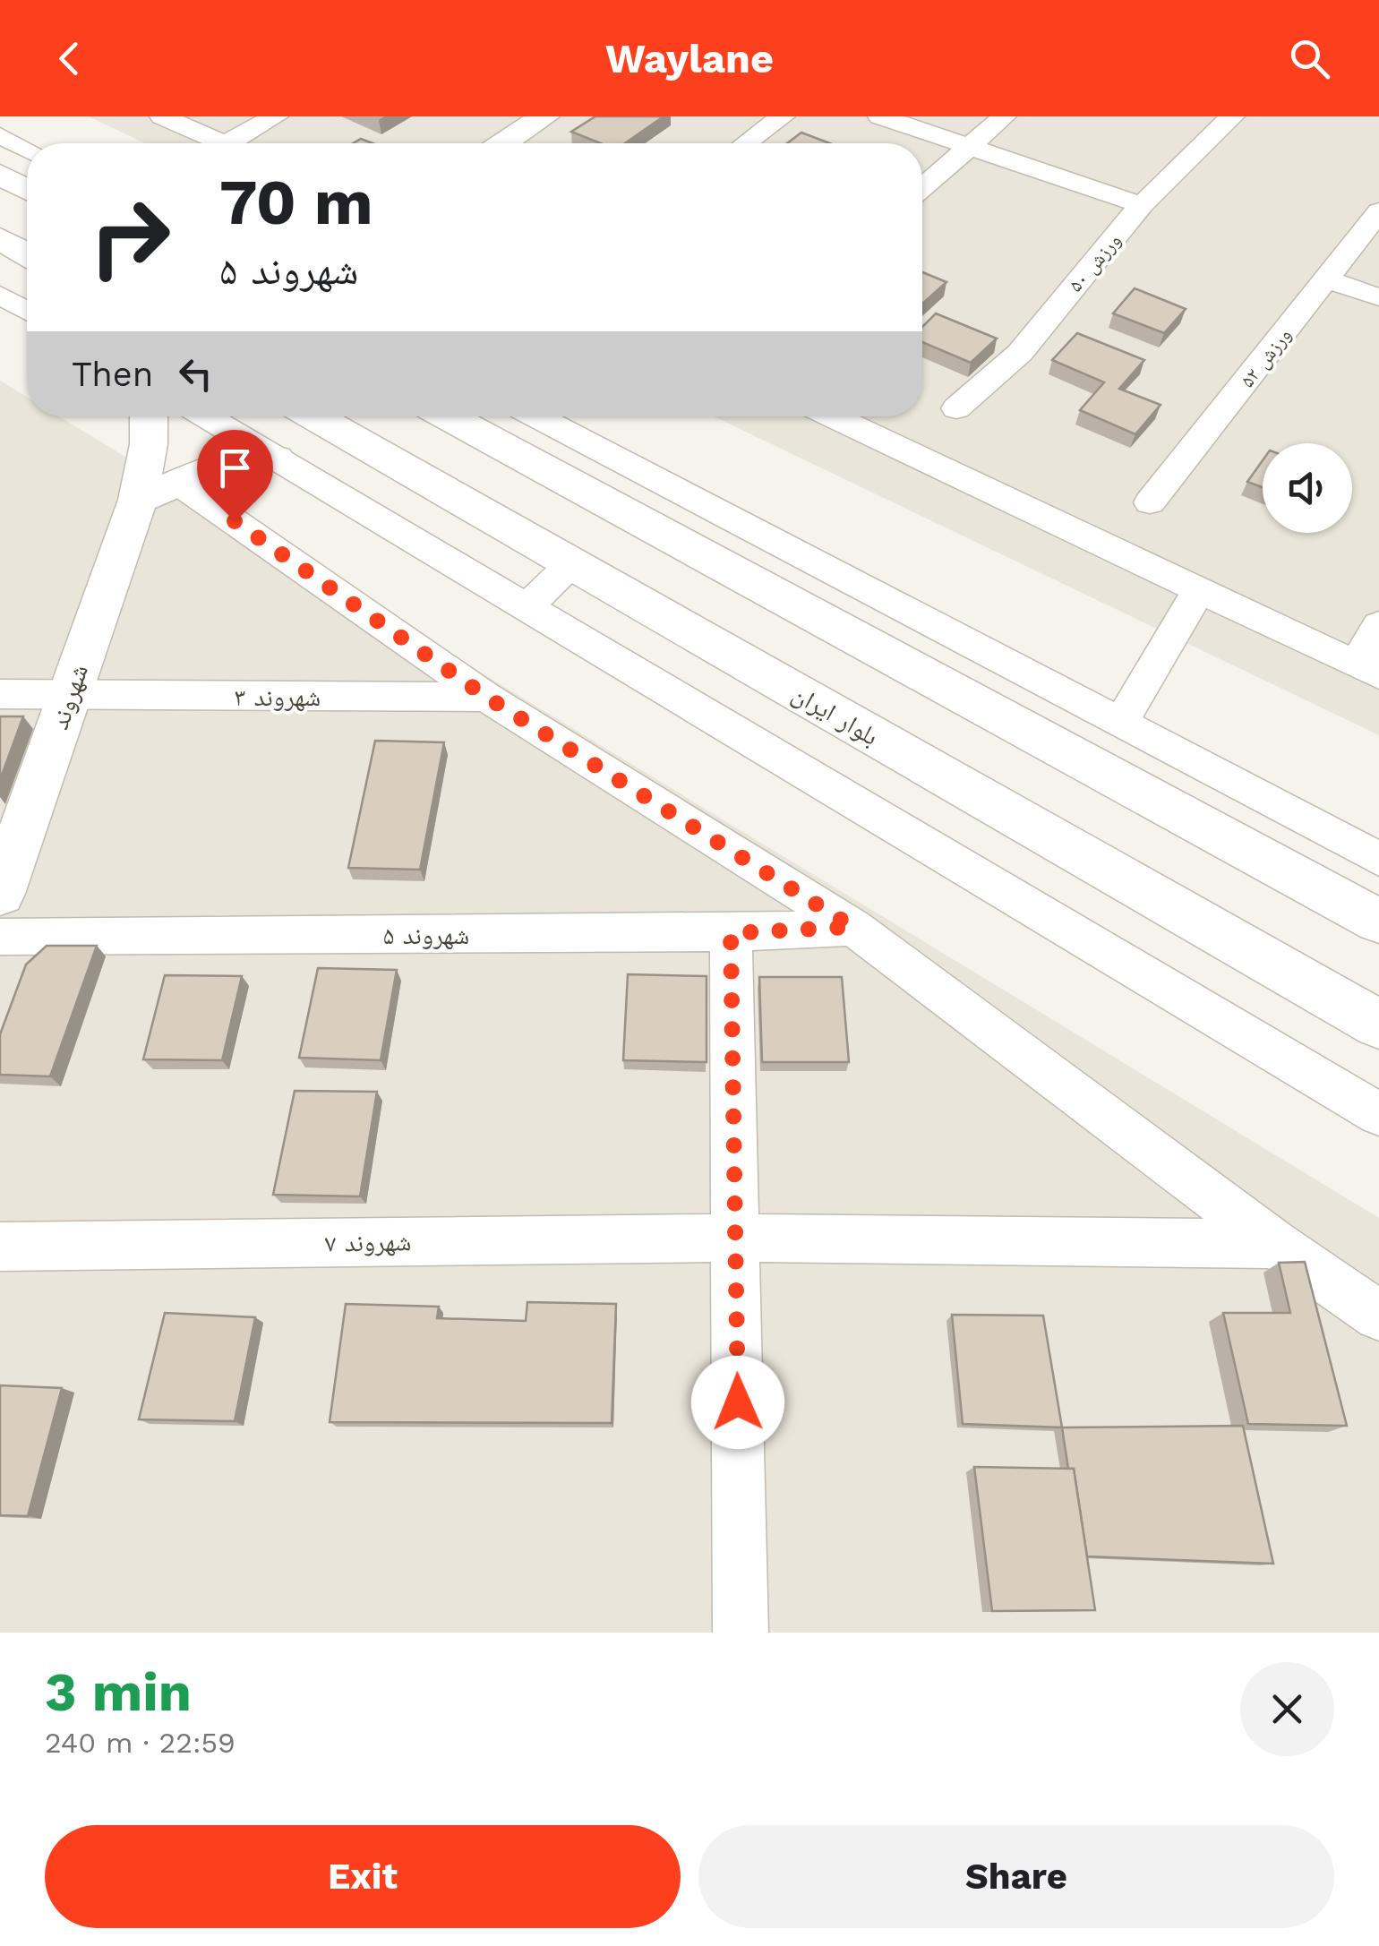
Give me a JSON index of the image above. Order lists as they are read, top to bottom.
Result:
{
  "streets": {
    "street": [
      "ورزش ۵٠",
      "ورزش ۵٢",
      "شهروند",
      "شهروند ۳",
      "بلوار ایران",
      "شهروند ۵",
      "شهروند ۷"
    ]
  },
  "crossings": [
    ["شهروند", "شهروند ۳"]
  ],
  "page": {
    "header": "Waylane",
    "turn": ["70 m", "شهروند ۵"],
    "then": "Then",
    "heading": ["3 min", "240 m · 22:59"],
    "buttons": ["Exit", "Share"]
  }
}
